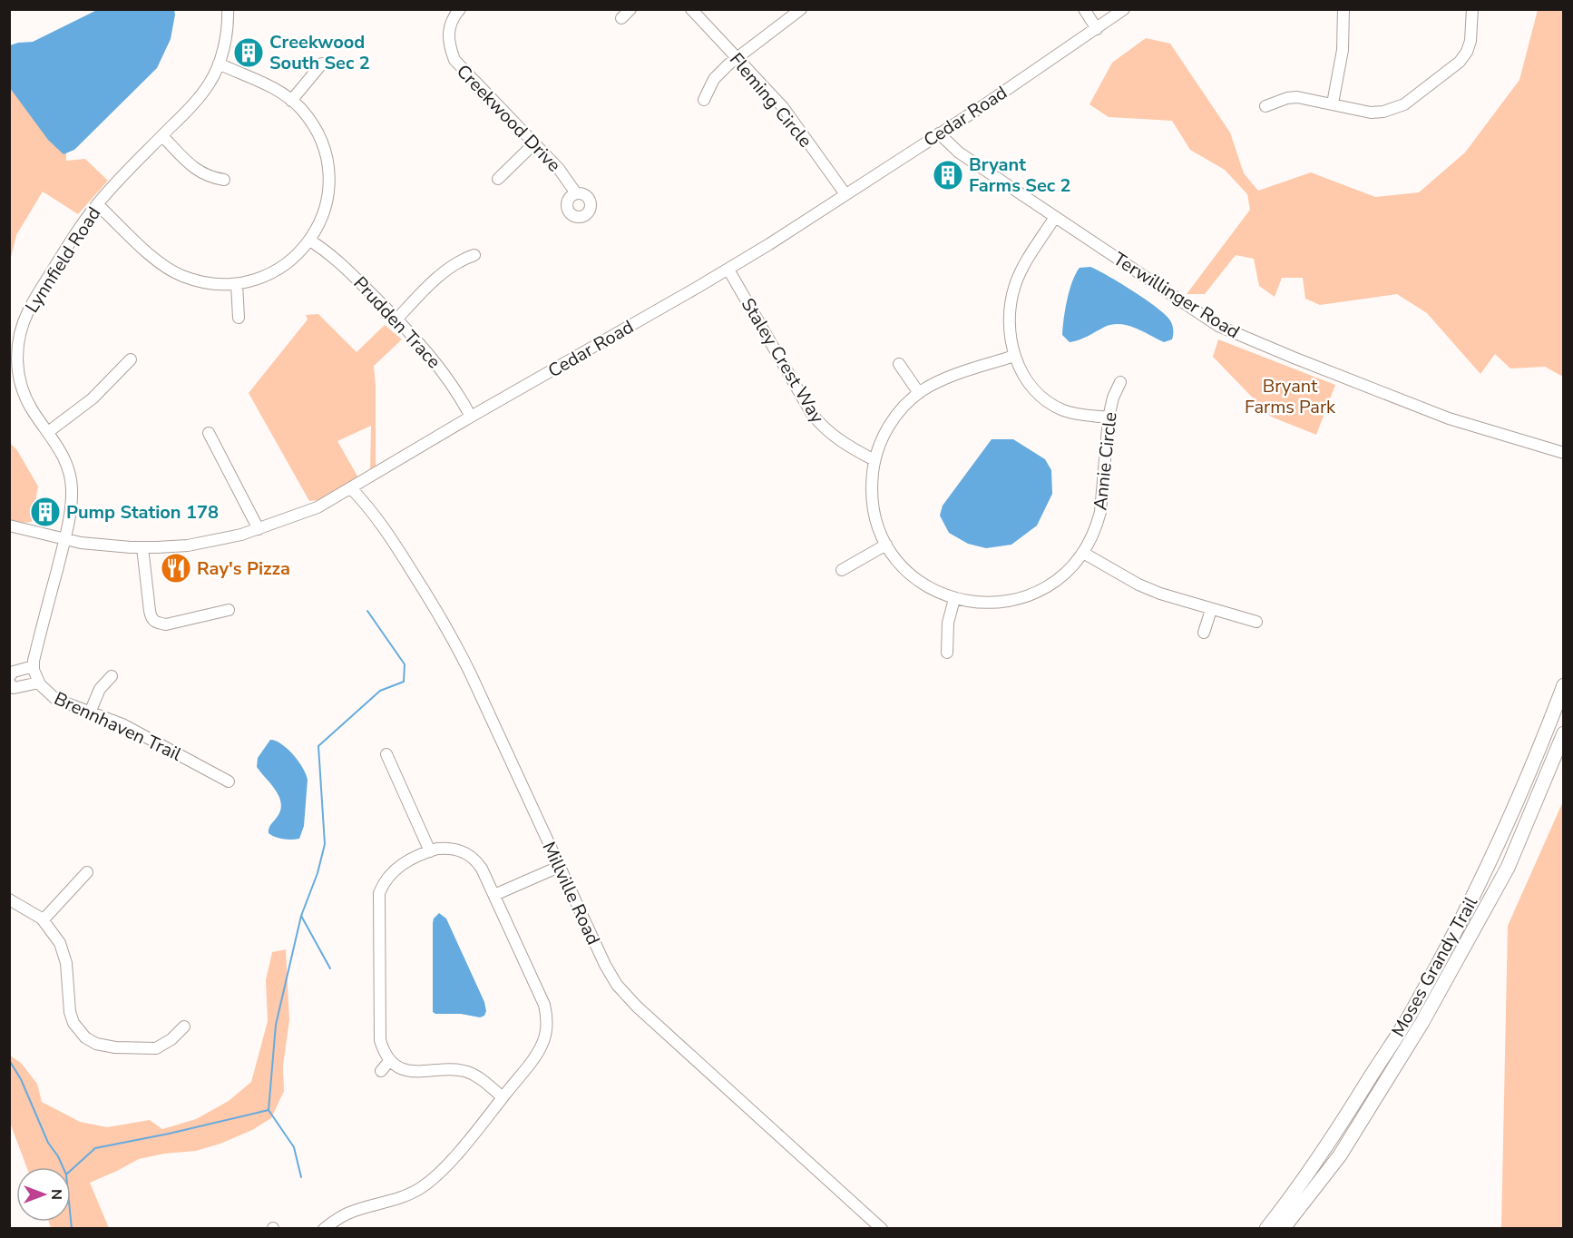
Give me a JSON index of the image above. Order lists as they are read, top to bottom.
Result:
{
  "streets": {
    "main road": ["Moses Grandy Trail"],
    "street": [
      "Fleming Circle",
      "Cedar Road",
      "Creekwood Drive",
      "Lynnfield Road",
      "Terwillinger Road",
      "Prudden Trace",
      "Staley Crest Way",
      "Annie Circle",
      "Brennhaven Trail",
      "Millville Road"
    ]
  },
  "crossings": [
    ["Fleming Circle", "Cedar Road"],
    ["Cedar Road", "Lynnfield Road"],
    ["Cedar Road", "Terwillinger Road"],
    ["Cedar Road", "Prudden Trace"],
    ["Cedar Road", "Staley Crest Way"],
    ["Cedar Road", "Millville Road"],
    ["Staley Crest Way", "Annie Circle"]
  ],
  "parks": ["Bryant Farms Park"],
  "places": {
    "building": ["Creekwood South Sec 2", "Bryant Farms Sec 2", "Pump Station 178"],
    "restaurant": ["Ray's Pizza"]
  },
  "north": "right"
}
